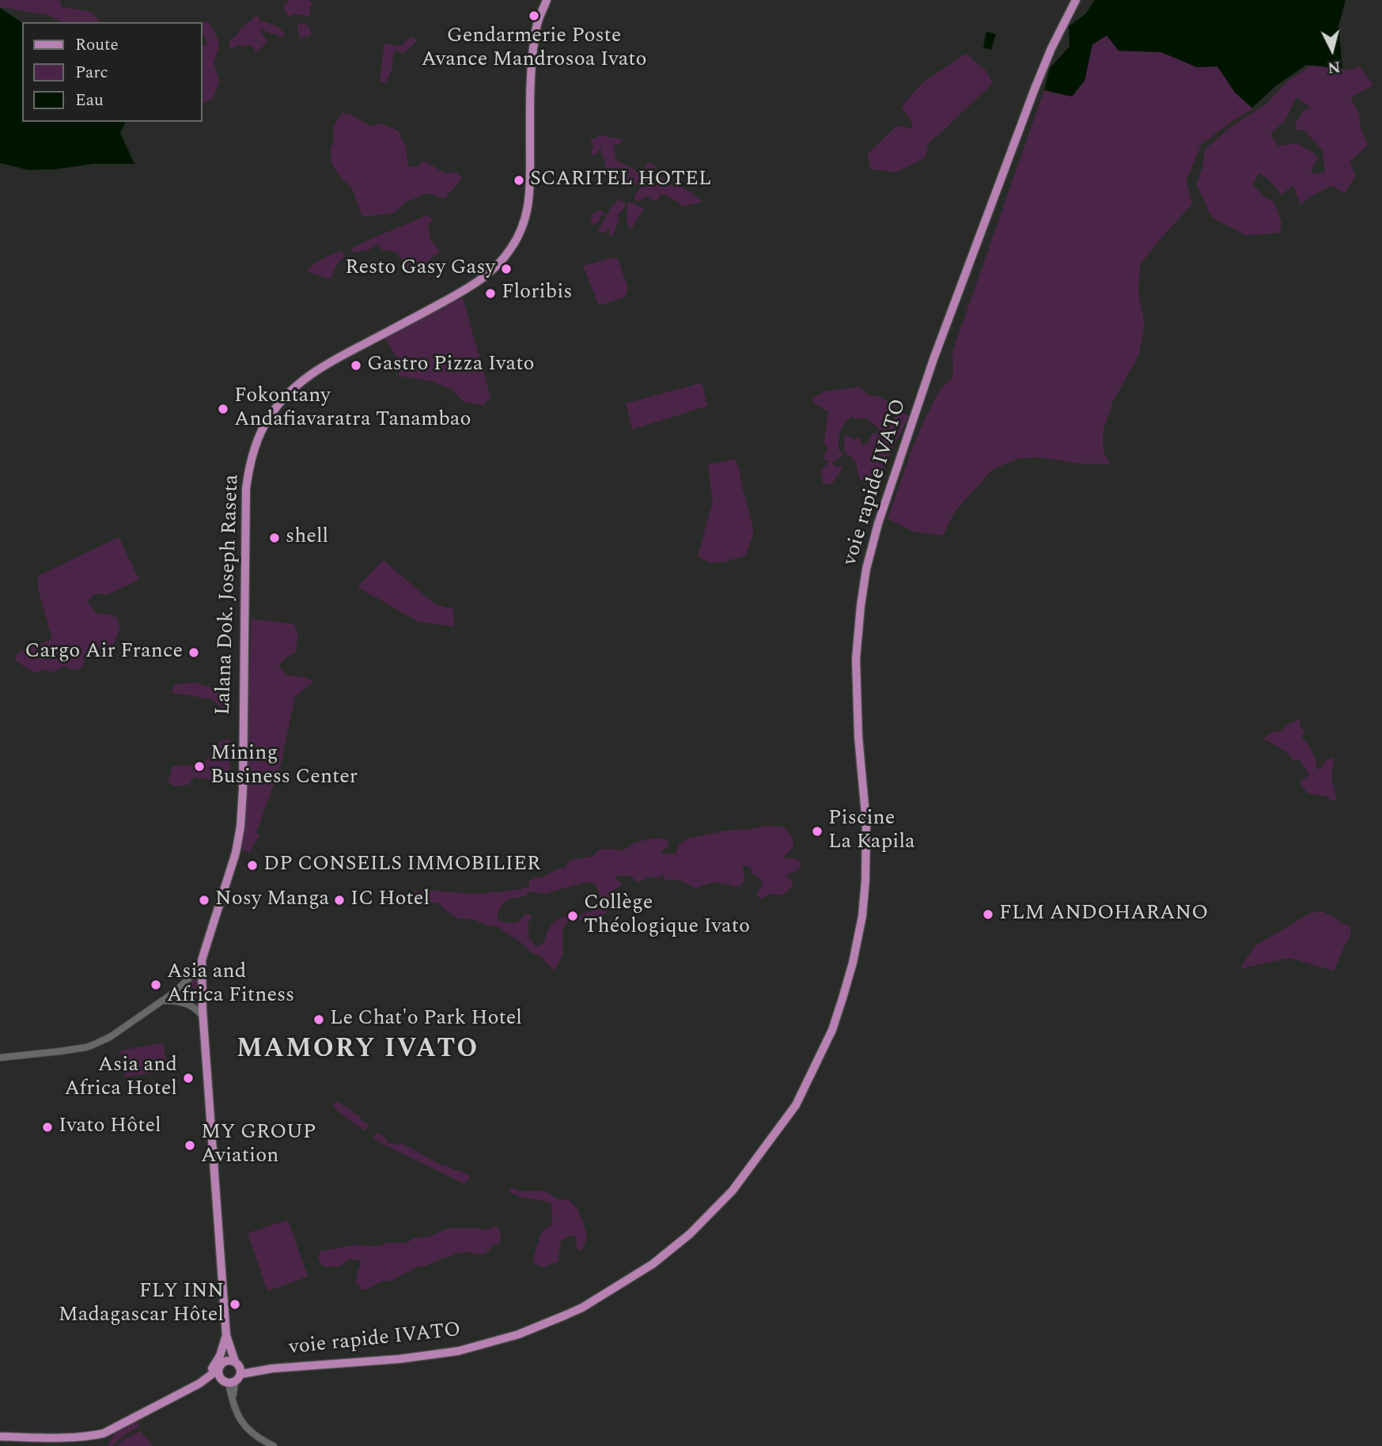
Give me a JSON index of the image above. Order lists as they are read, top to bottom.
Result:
{
  "streets": {
    "main road": ["voie rapide IVATO", "Lalana Dok. Joseph Raseta"]
  },
  "districts": ["MAMORY IVATO"],
  "places": [
    "Gendarmerie Poste Avance Mandrosoa Ivato",
    "SCARITEL HOTEL",
    "Resto Gasy Gasy",
    "Floribis",
    "Gastro Pizza Ivato",
    "Fokontany Andafiavaratra Tanambao",
    "shell",
    "Cargo Air France",
    "Mining Business Center",
    "Piscine La Kapila",
    "DP CONSEILS IMMOBILIER",
    "Nosy Manga",
    "IC Hotel",
    "FLM ANDOHARANO",
    "Collège Théologique Ivato",
    "Asia and Africa Fitness",
    "Le Chat'o Park Hotel",
    "Asia and Africa Hotel",
    "Ivato Hôtel",
    "MY GROUP Aviation",
    "FLY INN Madagascar Hôtel"
  ],
  "legend": ["Route", "Parc", "Eau"],
  "north": "bottom"
}
